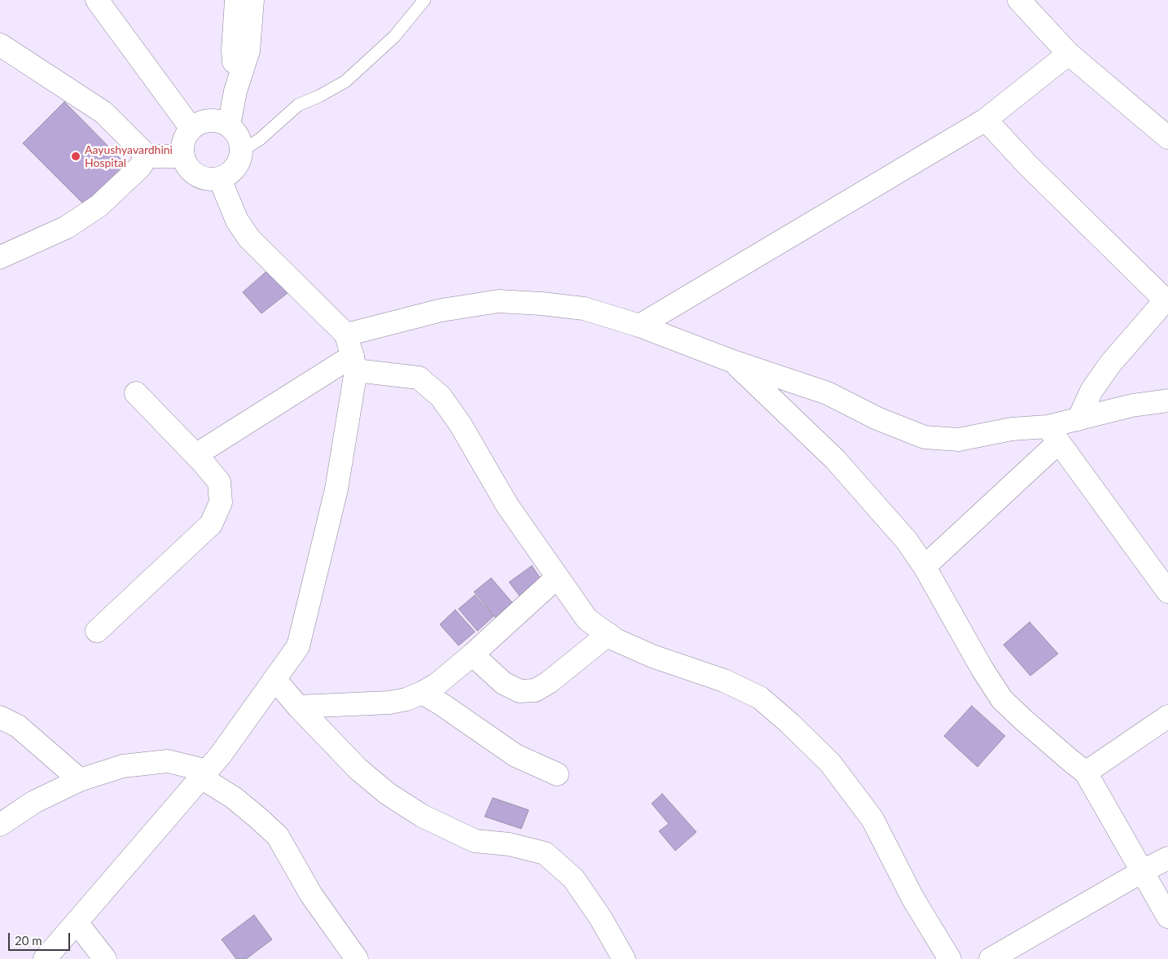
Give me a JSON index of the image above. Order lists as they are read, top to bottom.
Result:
{
  "places": ["Aayushyavardhini Hospital"],
  "scale_bar": "20 m"
}
